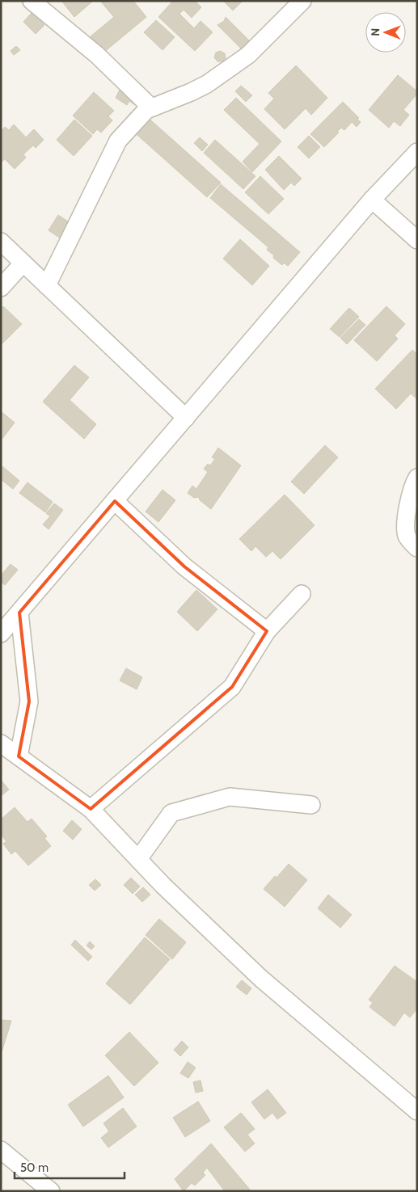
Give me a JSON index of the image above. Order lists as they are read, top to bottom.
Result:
{
  "scale_bar": "50 m",
  "north": "left"
}
